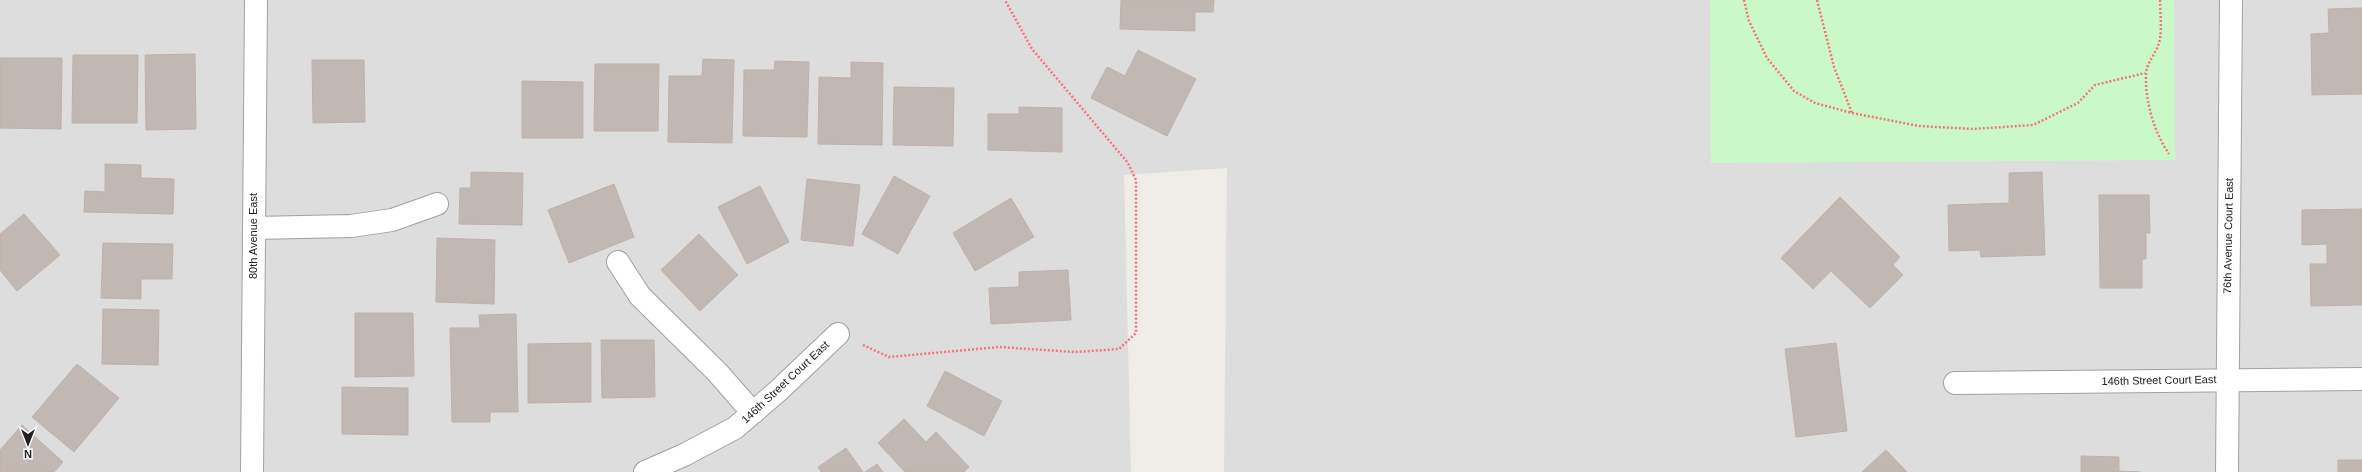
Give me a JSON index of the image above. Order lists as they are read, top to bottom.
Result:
{
  "streets": {
    "street": ["80th Avenue East", "76th Avenue Court East", "146th Street Court East"]
  },
  "crossings": [
    ["76th Avenue Court East", "146th Street Court East"]
  ],
  "north": "bottom"
}
